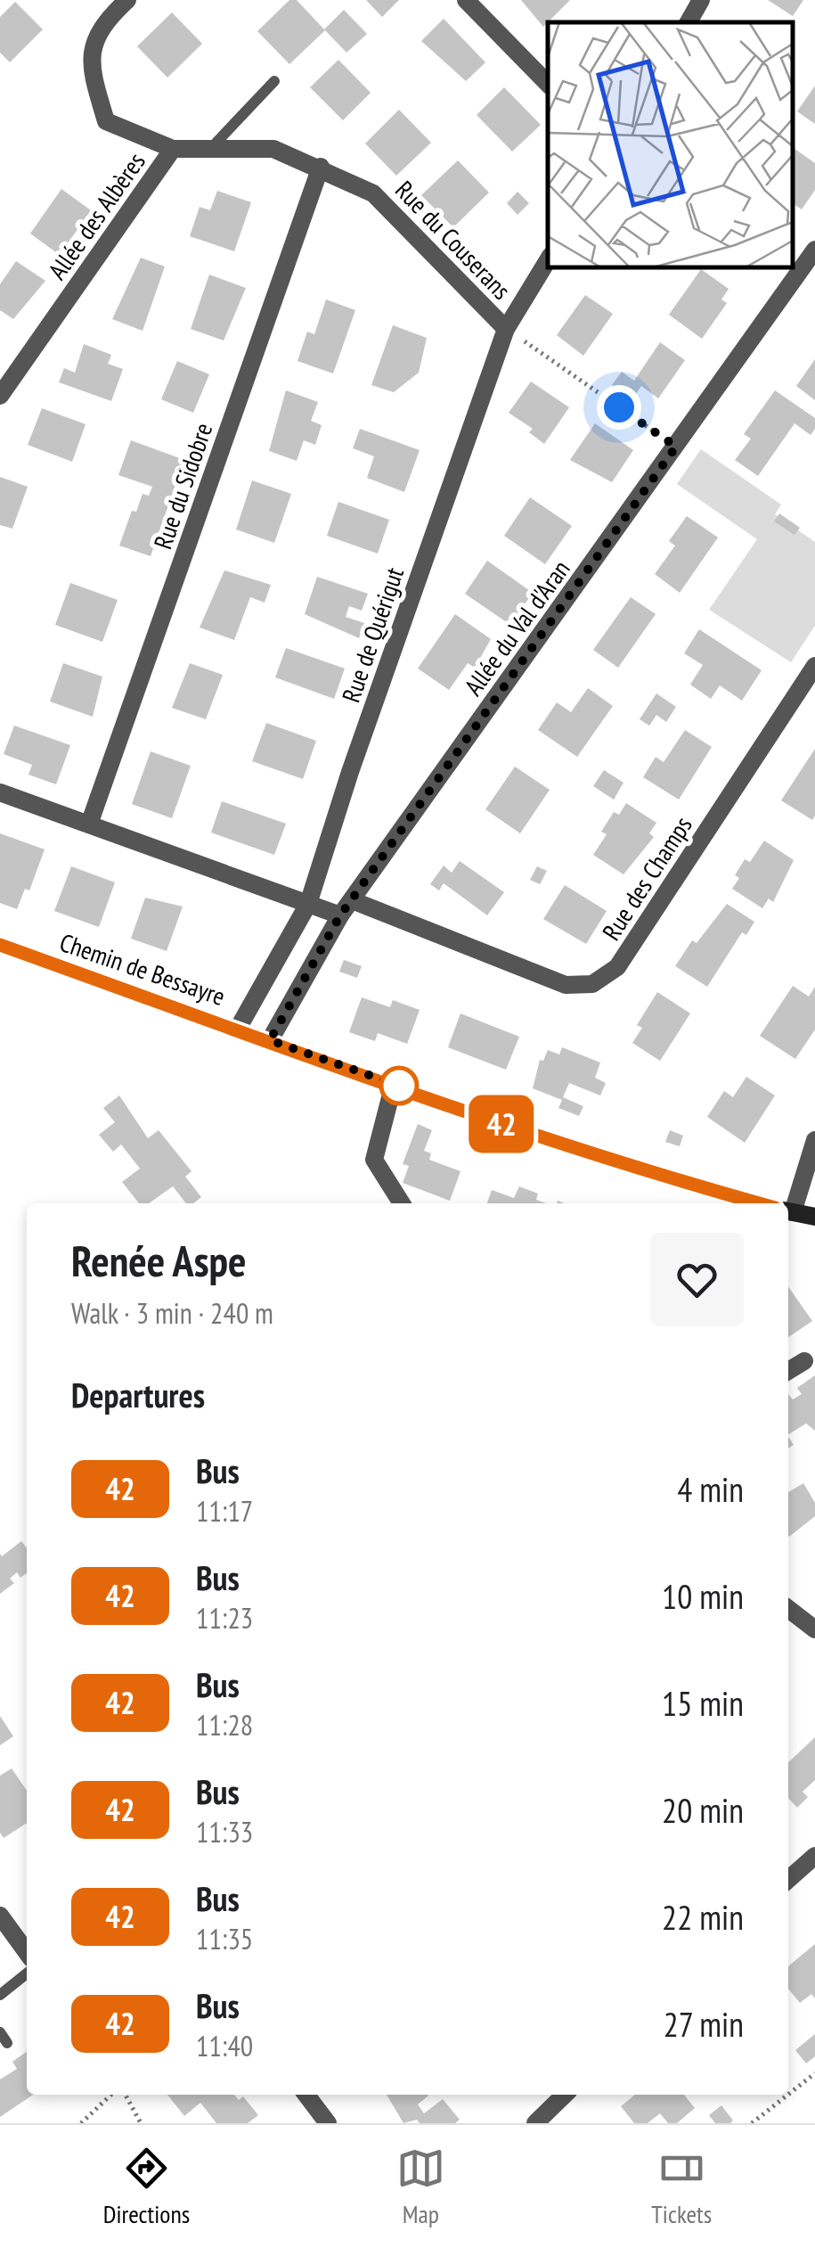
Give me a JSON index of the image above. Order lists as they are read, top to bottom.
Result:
{
  "streets": {
    "street": [
      "Allée des Albères",
      "Rue du Couserans",
      "Rue du Sidobre",
      "Allée du Val d'Aran",
      "Rue de Quérigut",
      "Rue des Champs",
      "Chemin de Bessayre"
    ]
  },
  "crossings": [
    ["Allée des Albères", "Rue du Couserans"],
    ["Rue du Couserans", "Rue du Sidobre"],
    ["Rue du Couserans", "Rue de Quérigut"],
    ["Allée du Val d'Aran", "Rue des Champs"],
    ["Allée du Val d'Aran", "Chemin de Bessayre"],
    ["Rue de Quérigut", "Chemin de Bessayre"]
  ],
  "lines": ["bus line 42"],
  "page": {
    "on_map": "42",
    "heading": [
      ["Renée Aspe", "Walk · 3 min · 240 m"],
      "Departures"
    ],
    "list": [
      {
        "mark": "42",
        "name": "Bus",
        "note": "11:17",
        "value": "4 min"
      },
      {
        "mark": "42",
        "name": "Bus",
        "note": "11:23",
        "value": "10 min"
      },
      {
        "mark": "42",
        "name": "Bus",
        "note": "11:28",
        "value": "15 min"
      },
      {
        "mark": "42",
        "name": "Bus",
        "note": "11:33",
        "value": "20 min"
      },
      {
        "mark": "42",
        "name": "Bus",
        "note": "11:35",
        "value": "22 min"
      },
      {
        "mark": "42",
        "name": "Bus",
        "note": "11:40",
        "value": "27 min"
      }
    ],
    "tabs": ["Directions", "Map", "Tickets"]
  }
}
